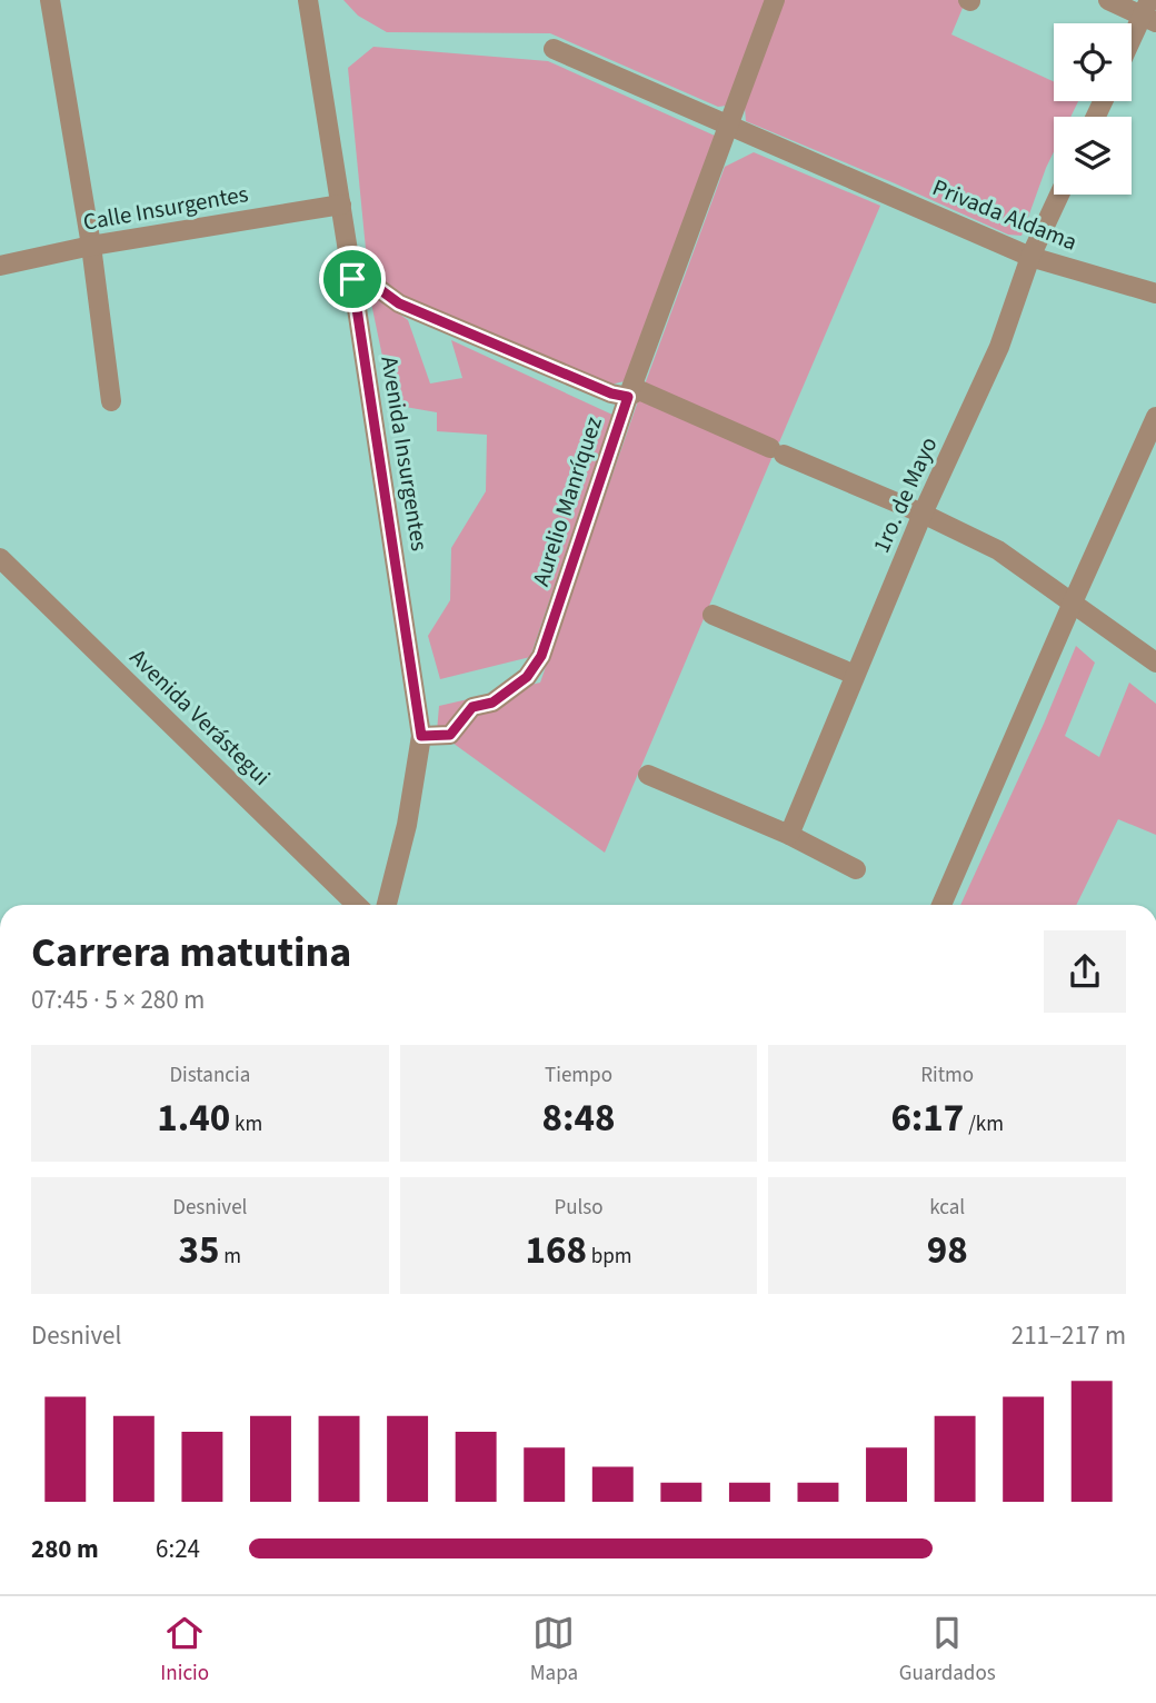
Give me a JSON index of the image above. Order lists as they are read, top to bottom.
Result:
{
  "streets": {
    "street": [
      "Calle Insurgentes",
      "Privada Aldama",
      "Avenida Insurgentes",
      "1ro. de Mayo",
      "Aurelio Manríquez",
      "Avenida Verástegui"
    ]
  },
  "crossings": [
    ["Calle Insurgentes", "Avenida Insurgentes"],
    ["Privada Aldama", "1ro. de Mayo"],
    ["Privada Aldama", "Aurelio Manríquez"],
    ["Avenida Insurgentes", "Aurelio Manríquez"]
  ],
  "page": {
    "heading": ["Carrera matutina", "07:45 · 5 × 280 m"],
    "stats": [
      ["Distancia", "1.40 km"],
      ["Tiempo", "8:48"],
      ["Ritmo", "6:17 /km"],
      ["Desnivel", "35 m"],
      ["Pulso", "168 bpm"],
      ["kcal", "98"]
    ],
    "chart": ["Desnivel", "211–217 m"],
    "list": [
      {
        "name": "280 m",
        "note": "6:24"
      }
    ],
    "tabs": ["Inicio", "Mapa", "Guardados"]
  }
}
